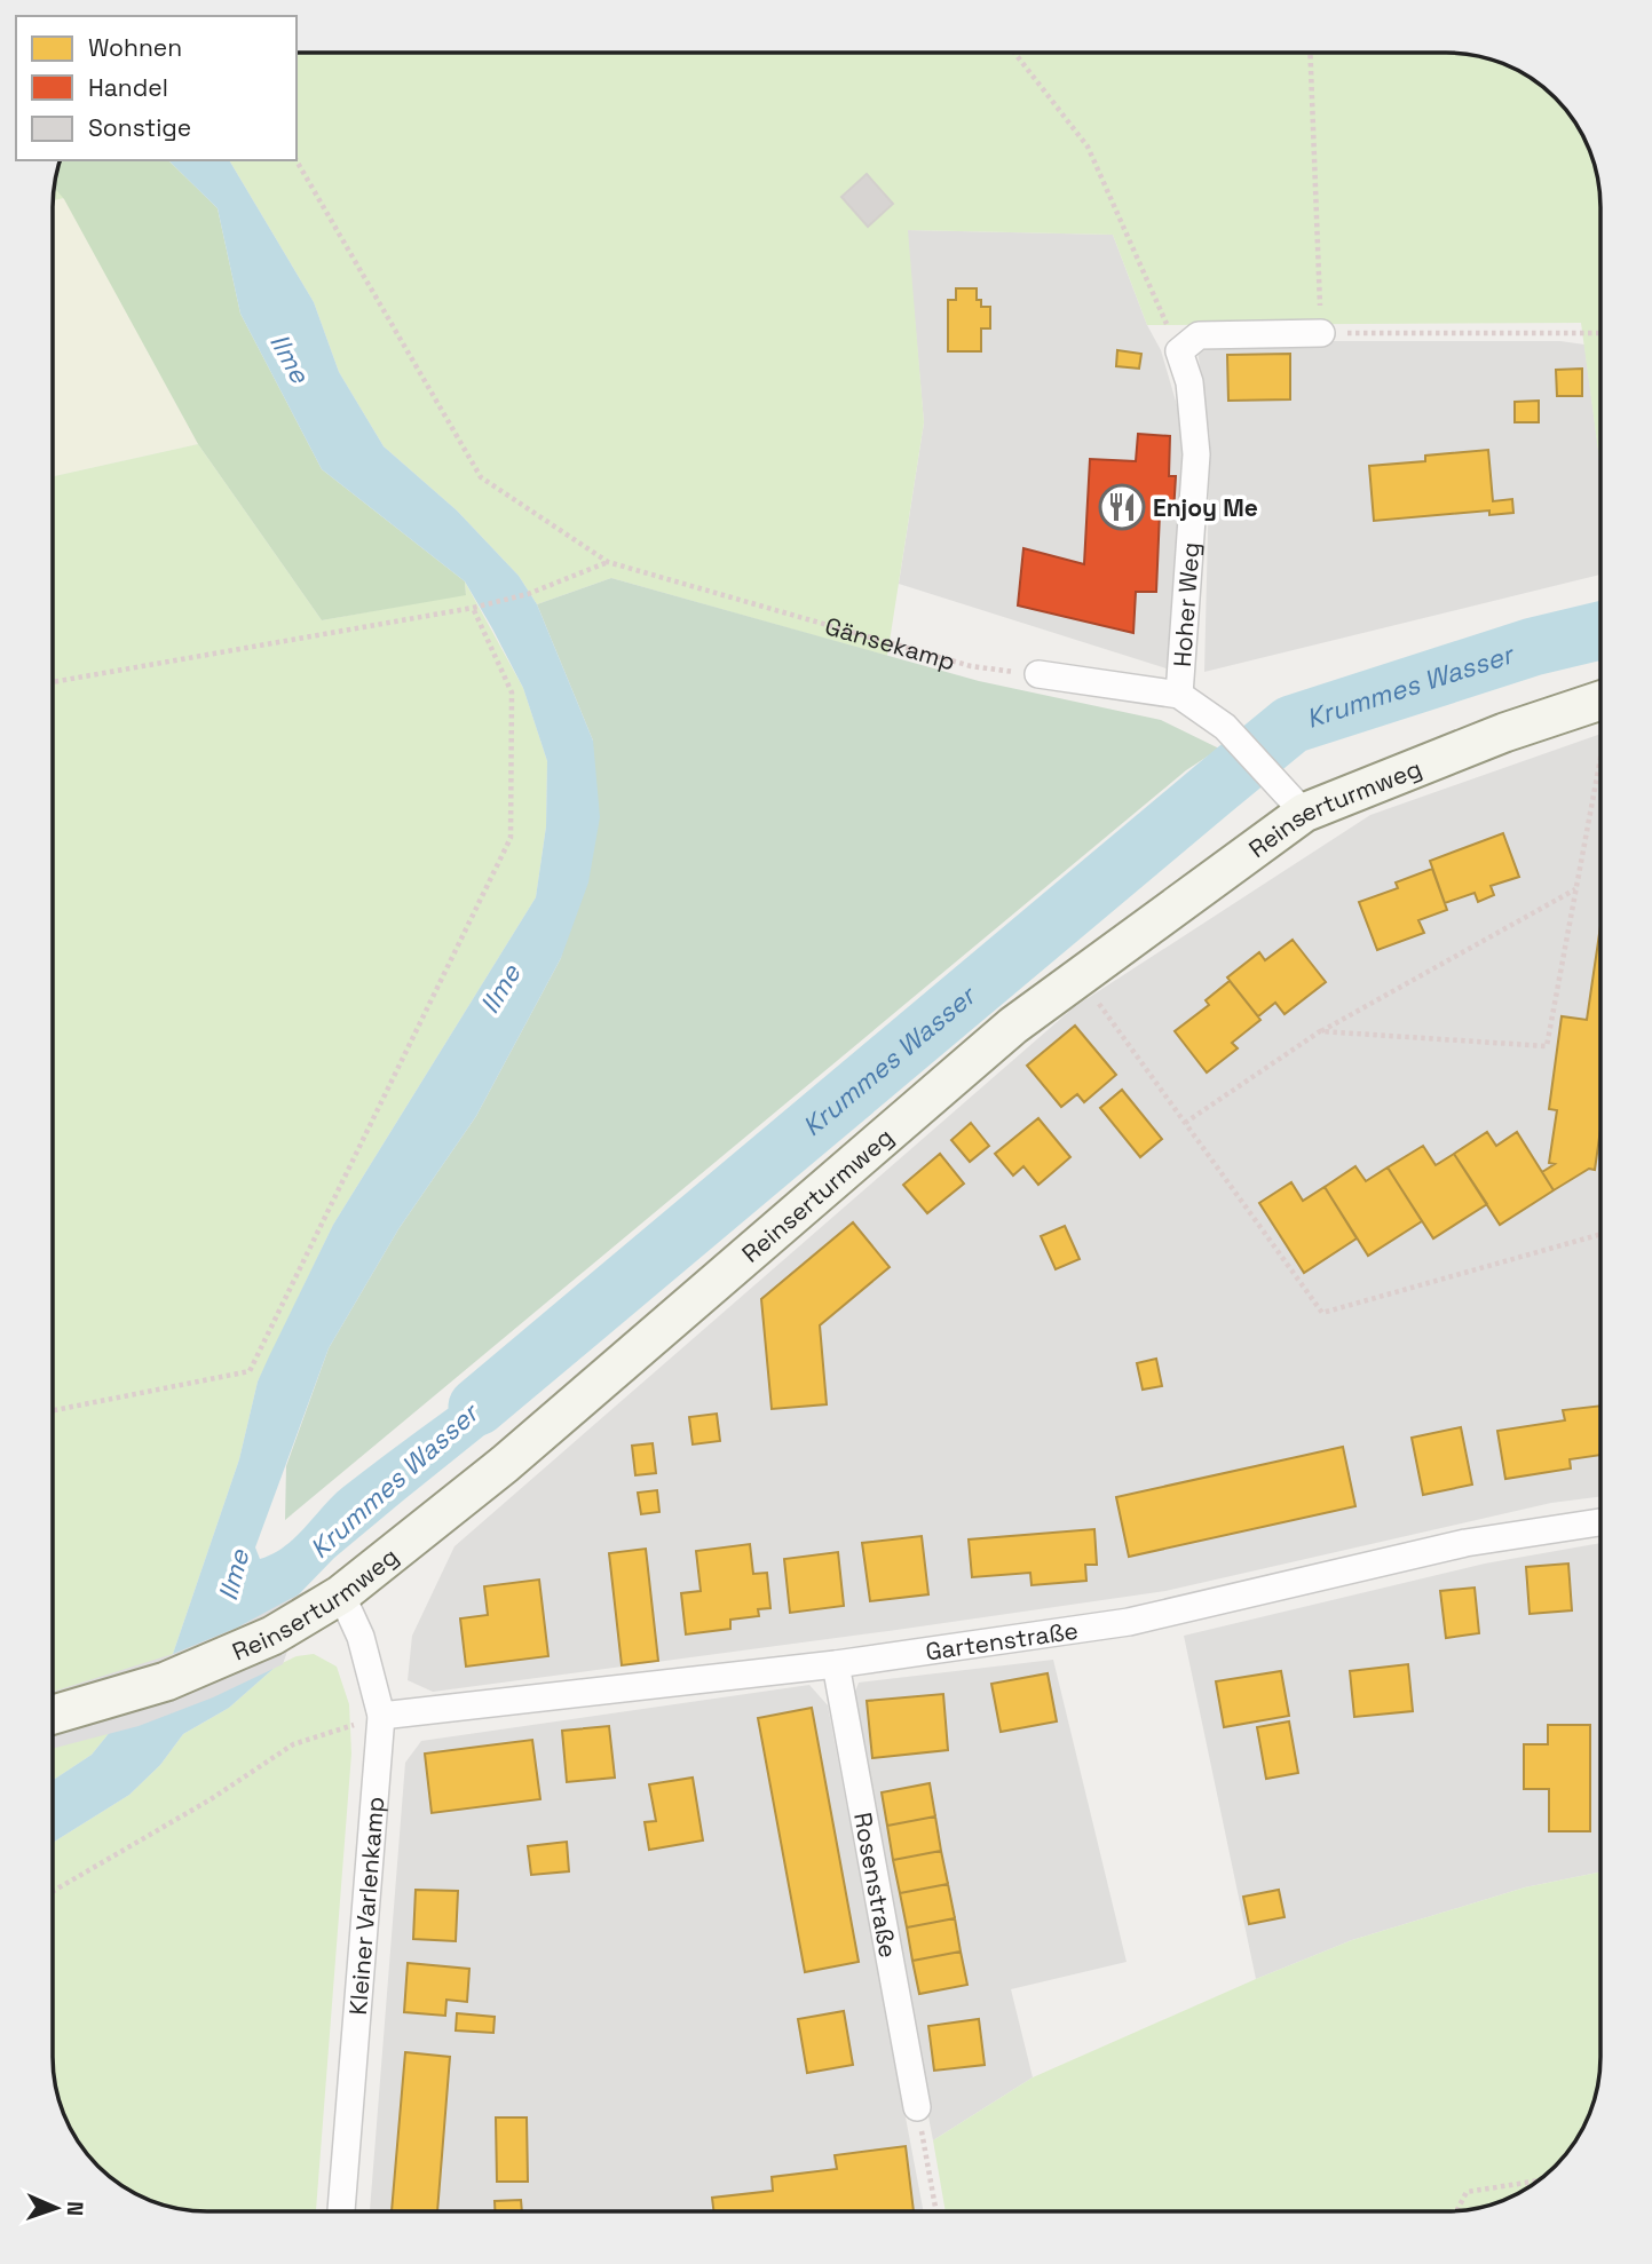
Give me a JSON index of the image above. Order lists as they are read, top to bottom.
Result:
{
  "streets": {
    "main road": ["Reinserturmweg"],
    "street": [
      "Hoher Weg",
      "Gartenstraße",
      "Rosenstraße",
      "Kleiner Varlenkamp"
    ],
    "path": ["Gänsekamp"]
  },
  "crossings": [
    ["Hoher Weg", "Reinserturmweg"],
    ["Reinserturmweg", "Kleiner Varlenkamp"],
    ["Gartenstraße", "Rosenstraße"],
    ["Gartenstraße", "Kleiner Varlenkamp"]
  ],
  "water": ["Ilme", "Krummes Wasser"],
  "places": {
    "restaurant": ["Enjoy Me"]
  },
  "legend": ["Wohnen", "Handel", "Sonstige"],
  "north": "right"
}
